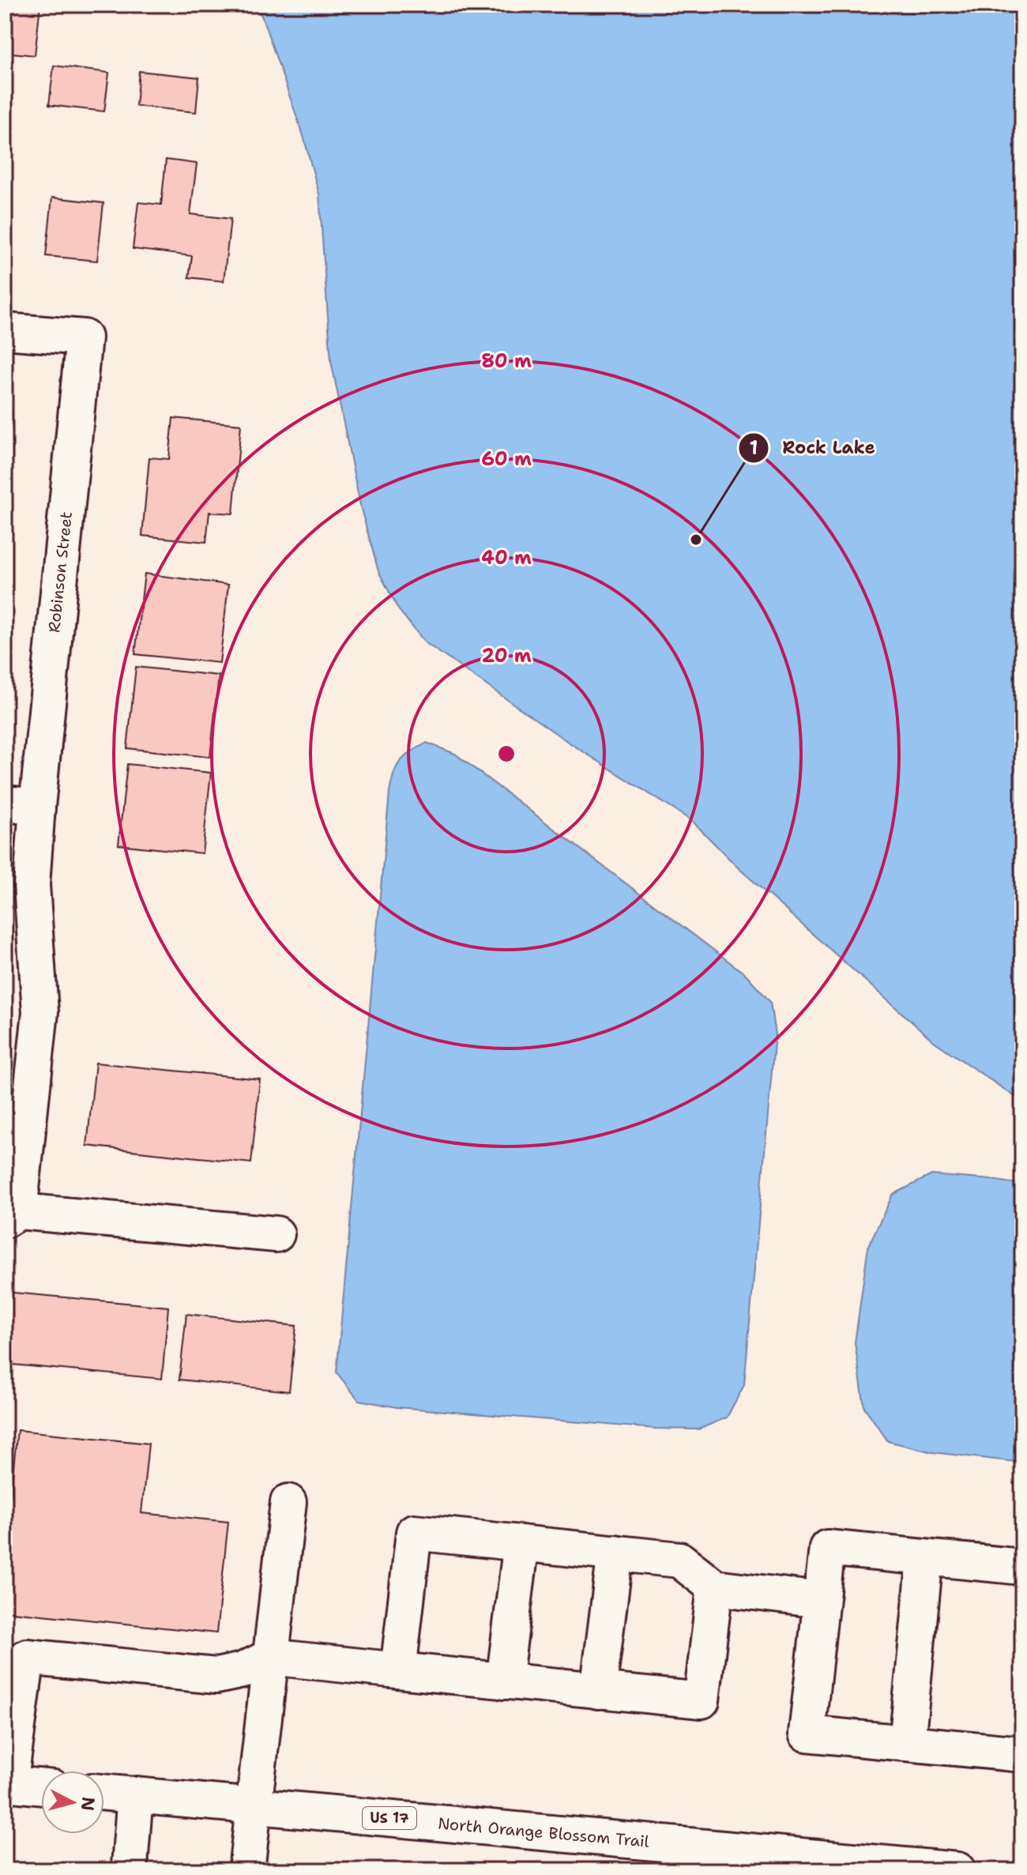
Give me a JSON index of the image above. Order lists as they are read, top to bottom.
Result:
{
  "streets": {
    "main road": ["Robinson Street", "US 17", "North Orange Blossom Trail"]
  },
  "places": ["Rock Lake"],
  "north": "right",
  "rings": [
    "80 m",
    "60 m",
    "40 m",
    "20 m"
  ]
}
